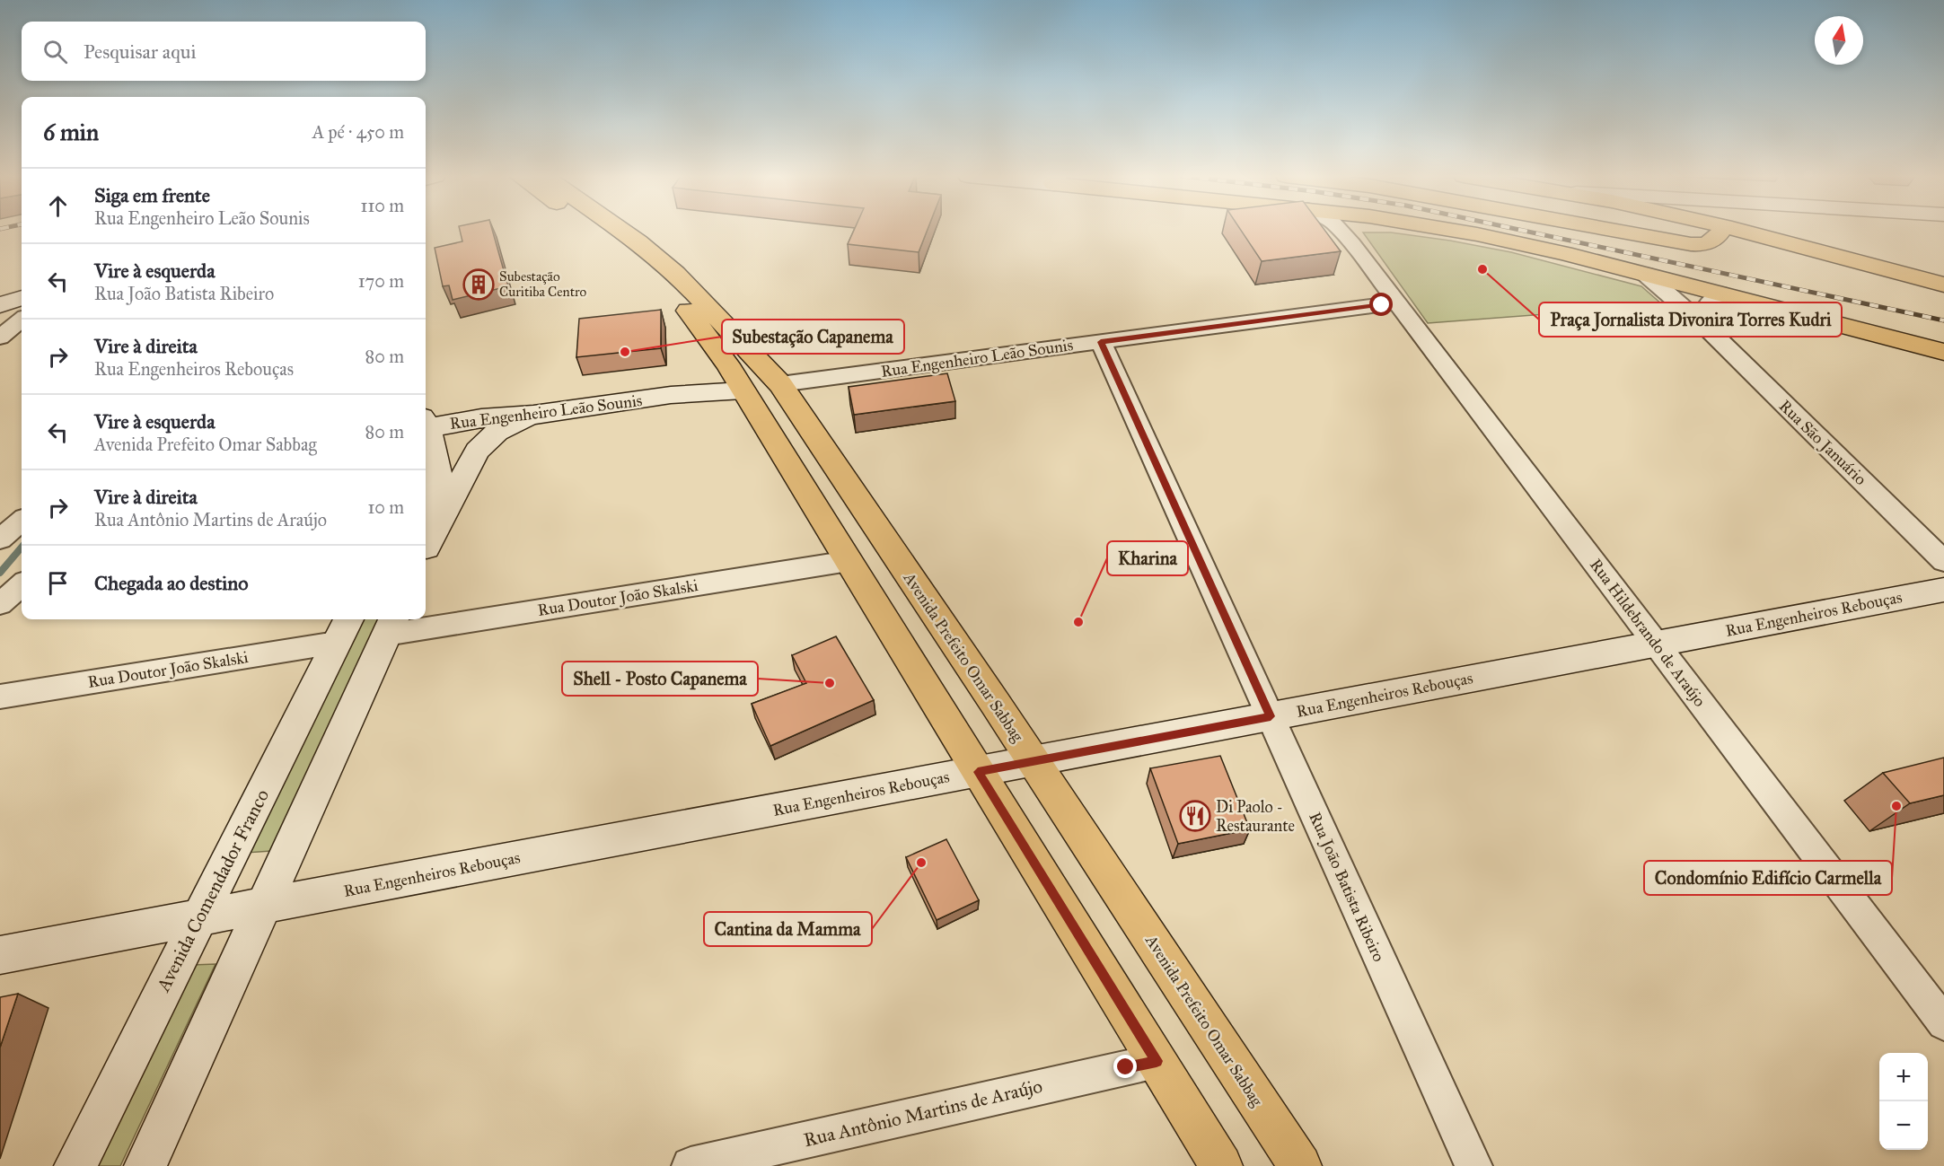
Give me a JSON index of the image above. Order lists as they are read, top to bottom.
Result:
{
  "streets": {
    "main road": [
      "Rua Engenheiro Leão Sounis",
      "Rua Engenheiros Rebouças",
      "Avenida Prefeito Omar Sabbag",
      "Avenida Comendador Franco"
    ],
    "street": [
      "Rua São Januário",
      "Rua Doutor João Skalski",
      "Rua Hildebrando de Araújo",
      "Rua João Batista Ribeiro",
      "Rua Antônio Martins de Araújo"
    ]
  },
  "crossings": [
    ["Rua Engenheiro Leão Sounis", "Rua Hildebrando de Araújo"],
    ["Rua Engenheiro Leão Sounis", "Avenida Prefeito Omar Sabbag"],
    ["Rua Engenheiro Leão Sounis", "Rua João Batista Ribeiro"],
    ["Rua Doutor João Skalski", "Avenida Comendador Franco"],
    ["Rua Engenheiros Rebouças", "Rua Hildebrando de Araújo"],
    ["Rua Engenheiros Rebouças", "Avenida Prefeito Omar Sabbag"],
    ["Rua Engenheiros Rebouças", "Rua João Batista Ribeiro"],
    ["Rua Engenheiros Rebouças", "Avenida Comendador Franco"]
  ],
  "places": {
    "other": [
      "Praça Jornalista Divonira Torres Kudri",
      "Subestação Capanema",
      "Kharina",
      "Shell - Posto Capanema",
      "Condomínio Edifício Carmella",
      "Cantina da Mamma"
    ],
    "building": ["Subestação Curitiba Centro"],
    "restaurant": ["Di Paolo - Restaurante"]
  },
  "north": "top",
  "page": {
    "search": "Pesquisar aqui",
    "heading": ["6 min", "A pé · 450 m"],
    "list": [
      ["Siga em frente", "Rua Engenheiro Leão Sounis", "110 m"],
      ["Vire à esquerda", "Rua João Batista Ribeiro", "170 m"],
      ["Vire à direita", "Rua Engenheiros Rebouças", "80 m"],
      ["Vire à esquerda", "Avenida Prefeito Omar Sabbag", "80 m"],
      ["Vire à direita", "Rua Antônio Martins de Araújo", "10 m"],
      "Chegada ao destino"
    ],
    "map_buttons": ["+", "−"]
  }
}
